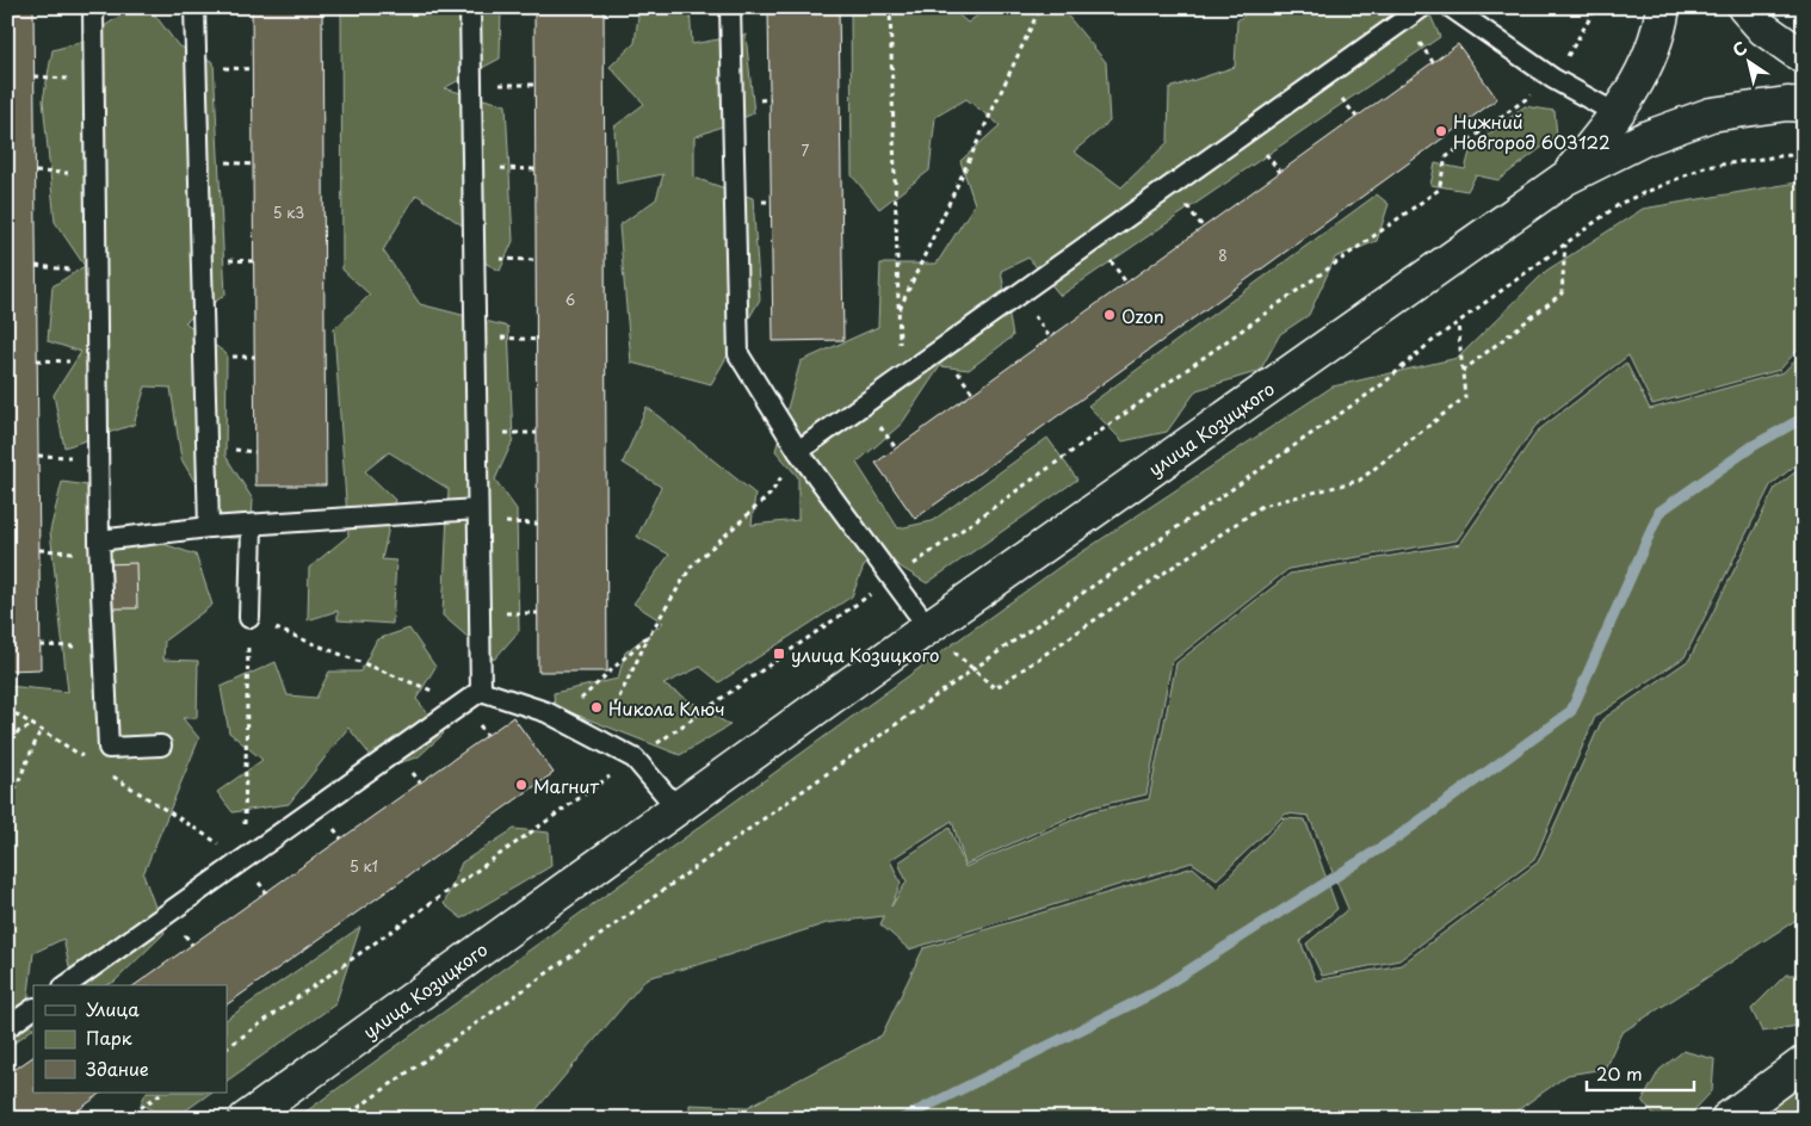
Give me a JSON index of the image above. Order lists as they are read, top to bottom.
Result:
{
  "streets": {
    "street": ["улица Козицкого"]
  },
  "places": {
    "other": [
      "Нижний Новгород 603122",
      "Ozon",
      "Никола Ключ",
      "Магнит"
    ],
    "transit": ["улица Козицкого"]
  },
  "house_numbers": [
    "7",
    "5 к3",
    "8",
    "6",
    "5 к1"
  ],
  "legend": ["Улица", "Парк", "Здание"],
  "scale_bar": "20 m",
  "north": "top left"
}
